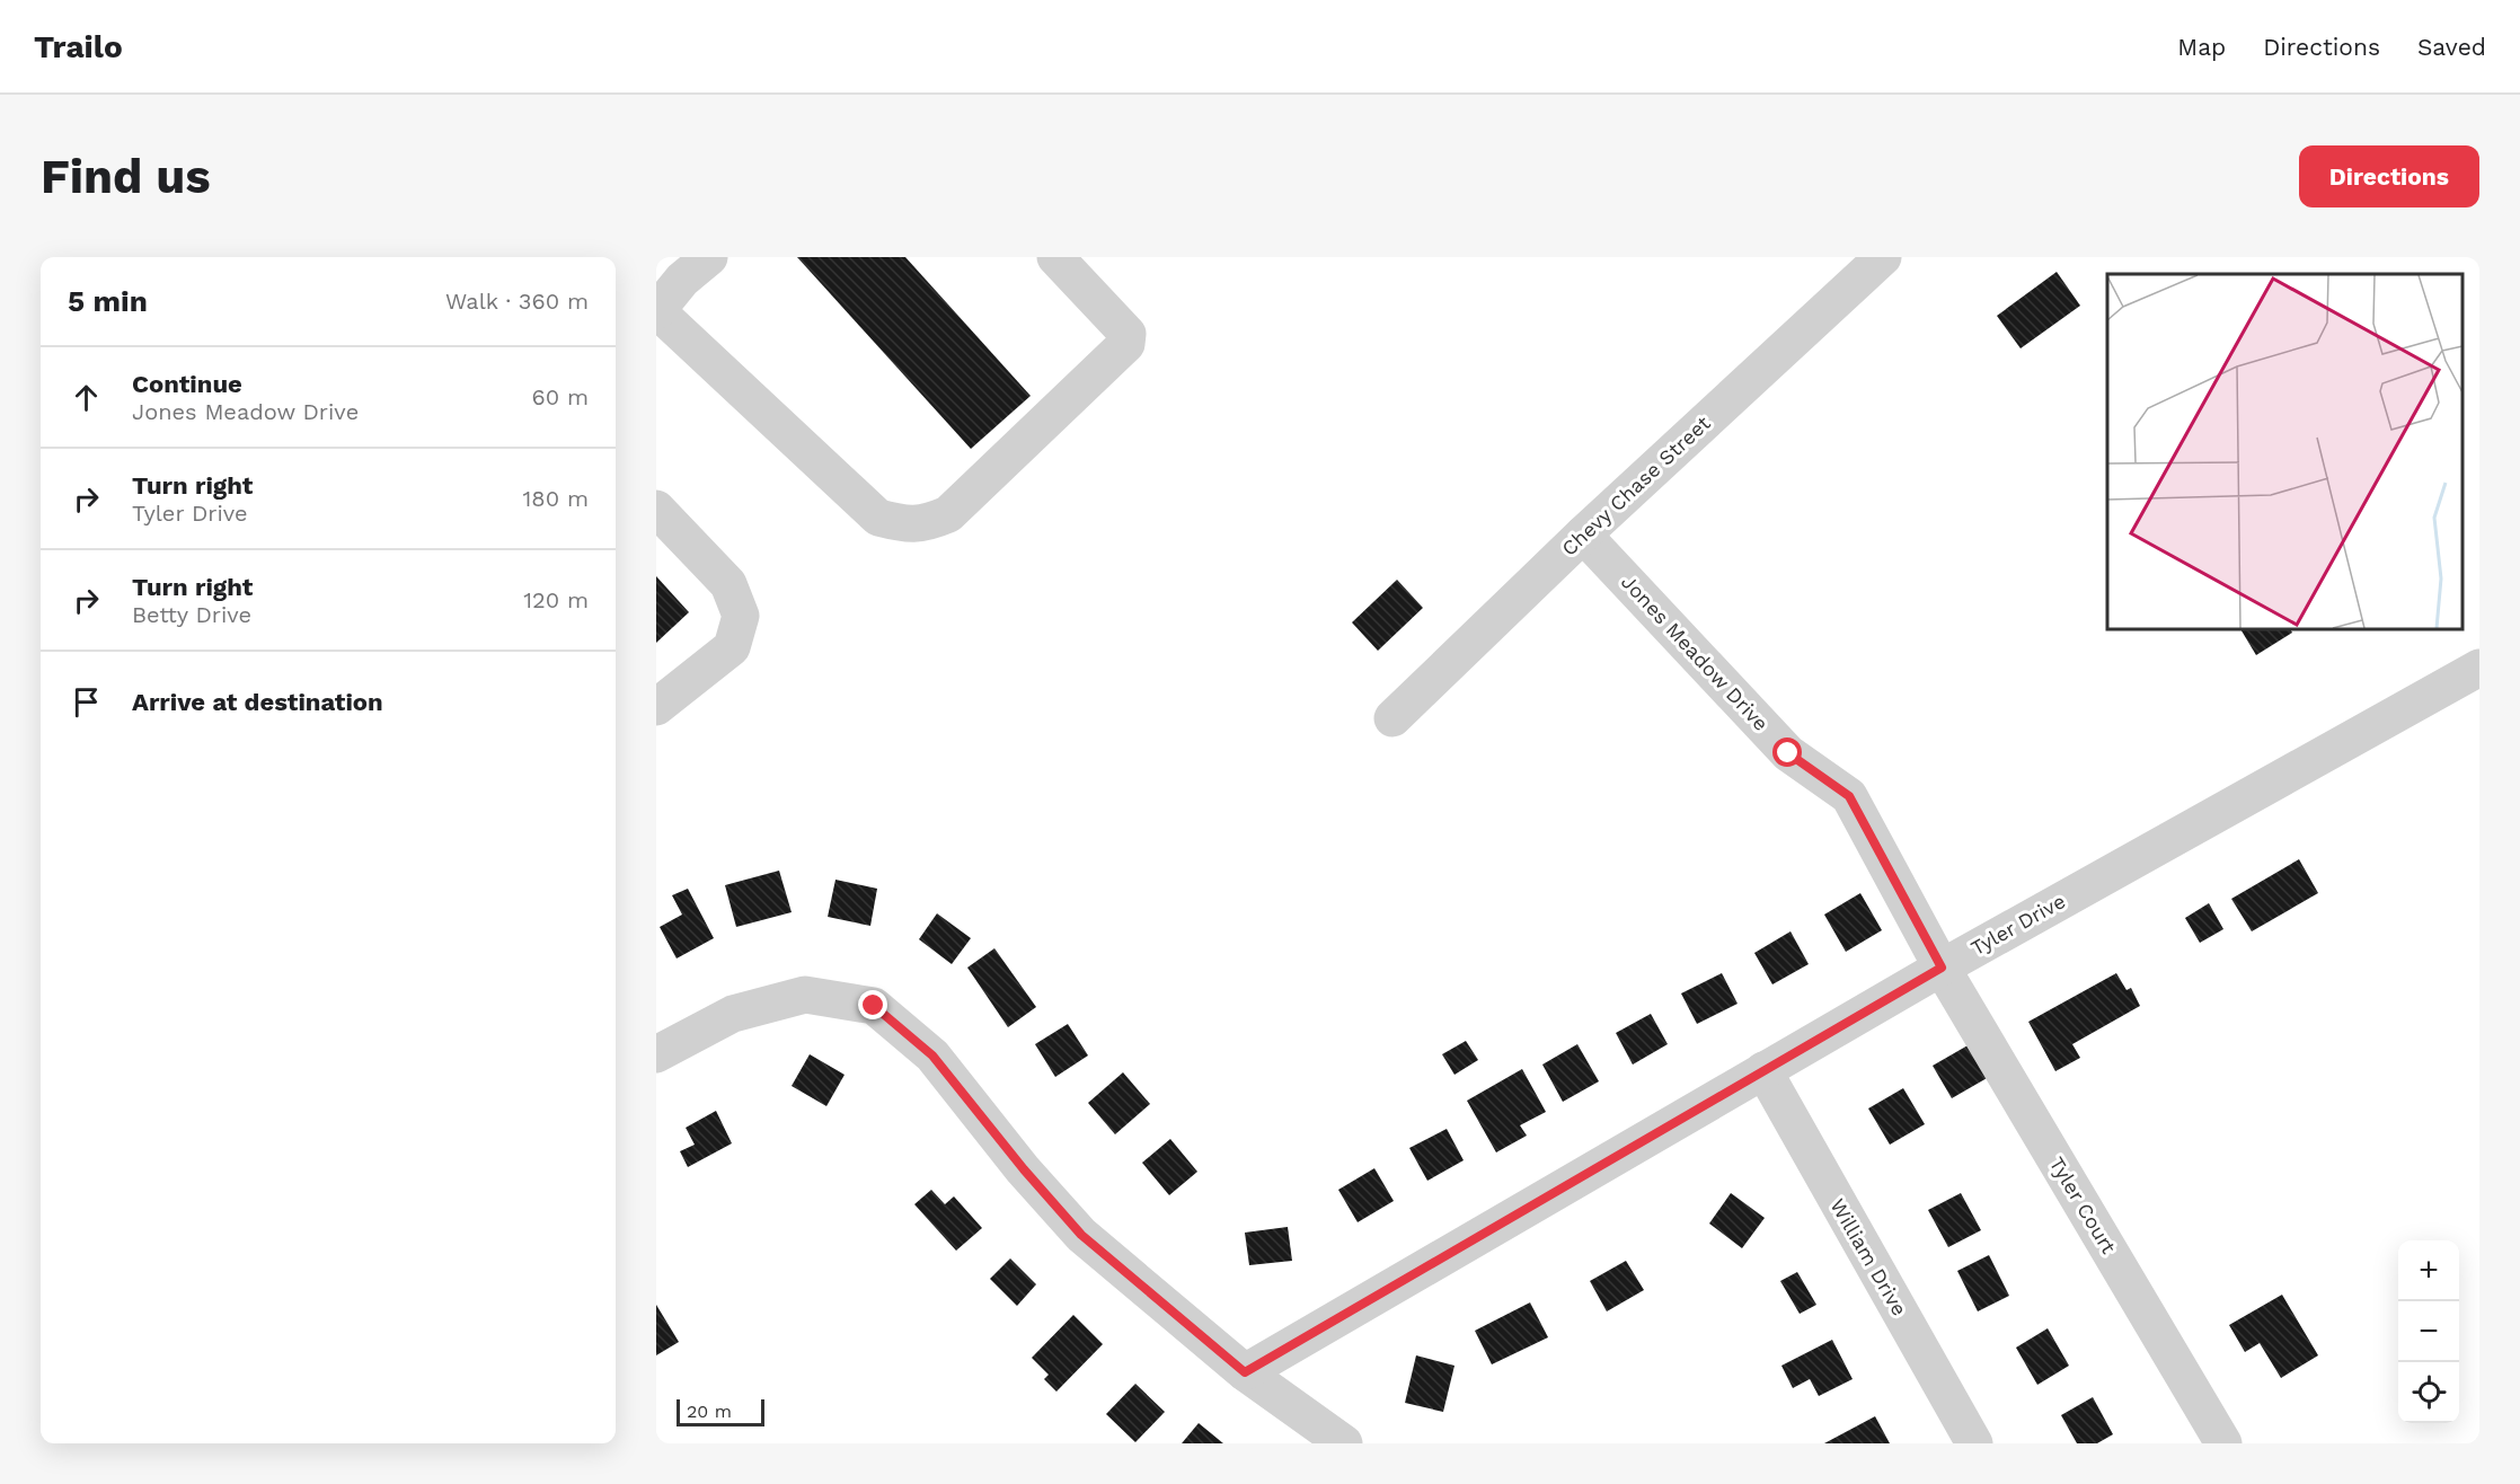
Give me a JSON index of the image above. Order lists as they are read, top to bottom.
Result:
{
  "streets": {
    "street": [
      "Chevy Chase Street",
      "Jones Meadow Drive",
      "Tyler Drive",
      "Tyler Court",
      "William Drive"
    ]
  },
  "crossings": [
    ["Chevy Chase Street", "Jones Meadow Drive"],
    ["Jones Meadow Drive", "Tyler Drive"],
    ["Jones Meadow Drive", "Tyler Court"],
    ["Tyler Drive", "Tyler Court"],
    ["Tyler Drive", "William Drive"]
  ],
  "scale_bar": "20 m",
  "page": {
    "header": "Trailo",
    "nav": ["Map", "Directions", "Saved"],
    "buttons": "Directions",
    "title": "Find us",
    "heading": ["5 min", "Walk · 360 m"],
    "list": [
      ["Continue", "Jones Meadow Drive", "60 m"],
      ["Turn right", "Tyler Drive", "180 m"],
      ["Turn right", "Betty Drive", "120 m"],
      "Arrive at destination"
    ],
    "map_buttons": ["+", "−"],
    "scale": "20 m"
  }
}
